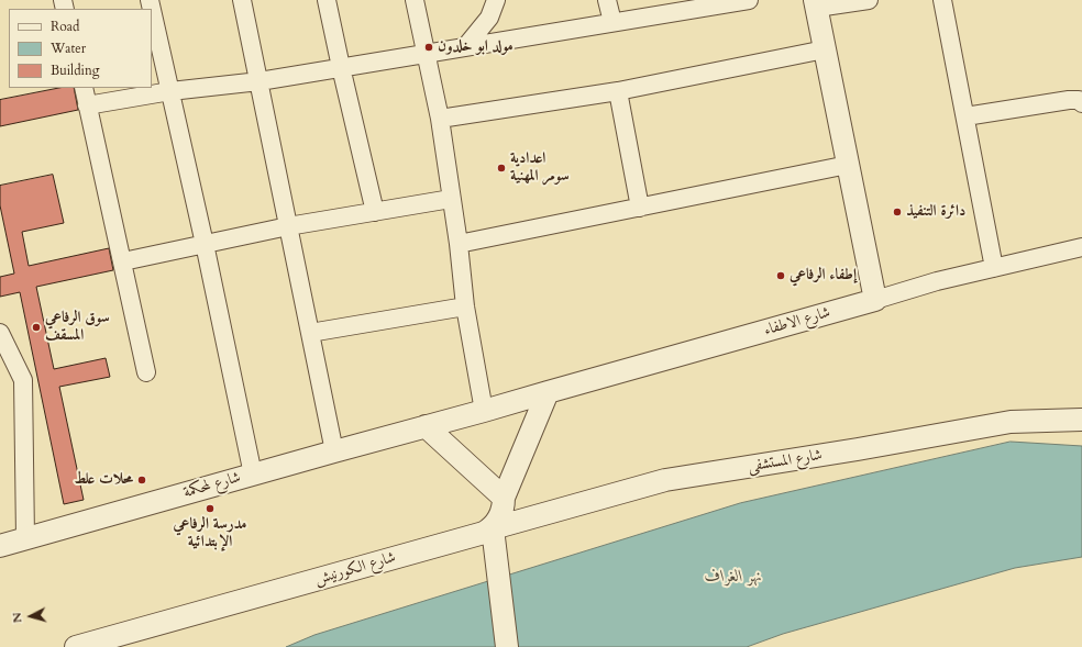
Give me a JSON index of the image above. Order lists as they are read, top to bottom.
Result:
{
  "streets": {
    "street": [
      "شارع الاطفاء",
      "شارع المستشفى",
      "شارع لمحكمة",
      "شارع الكورنيش"
    ]
  },
  "crossings": [
    ["شارع الاطفاء", "شارع لمحكمة"],
    ["شارع المستشفى", "شارع الكورنيش"]
  ],
  "water": ["نهر الغراف"],
  "places": [
    "مولد ابو خلدون",
    "اعدادية سومر المهنية",
    "دائرة التنفيذ",
    "إطفاء الرفاعي",
    "سوق الرفاعي المسقف",
    "محلات علط",
    "مدرسة الرفاعي الإبتدائية"
  ],
  "legend": ["Road", "Water", "Building"],
  "north": "left"
}
